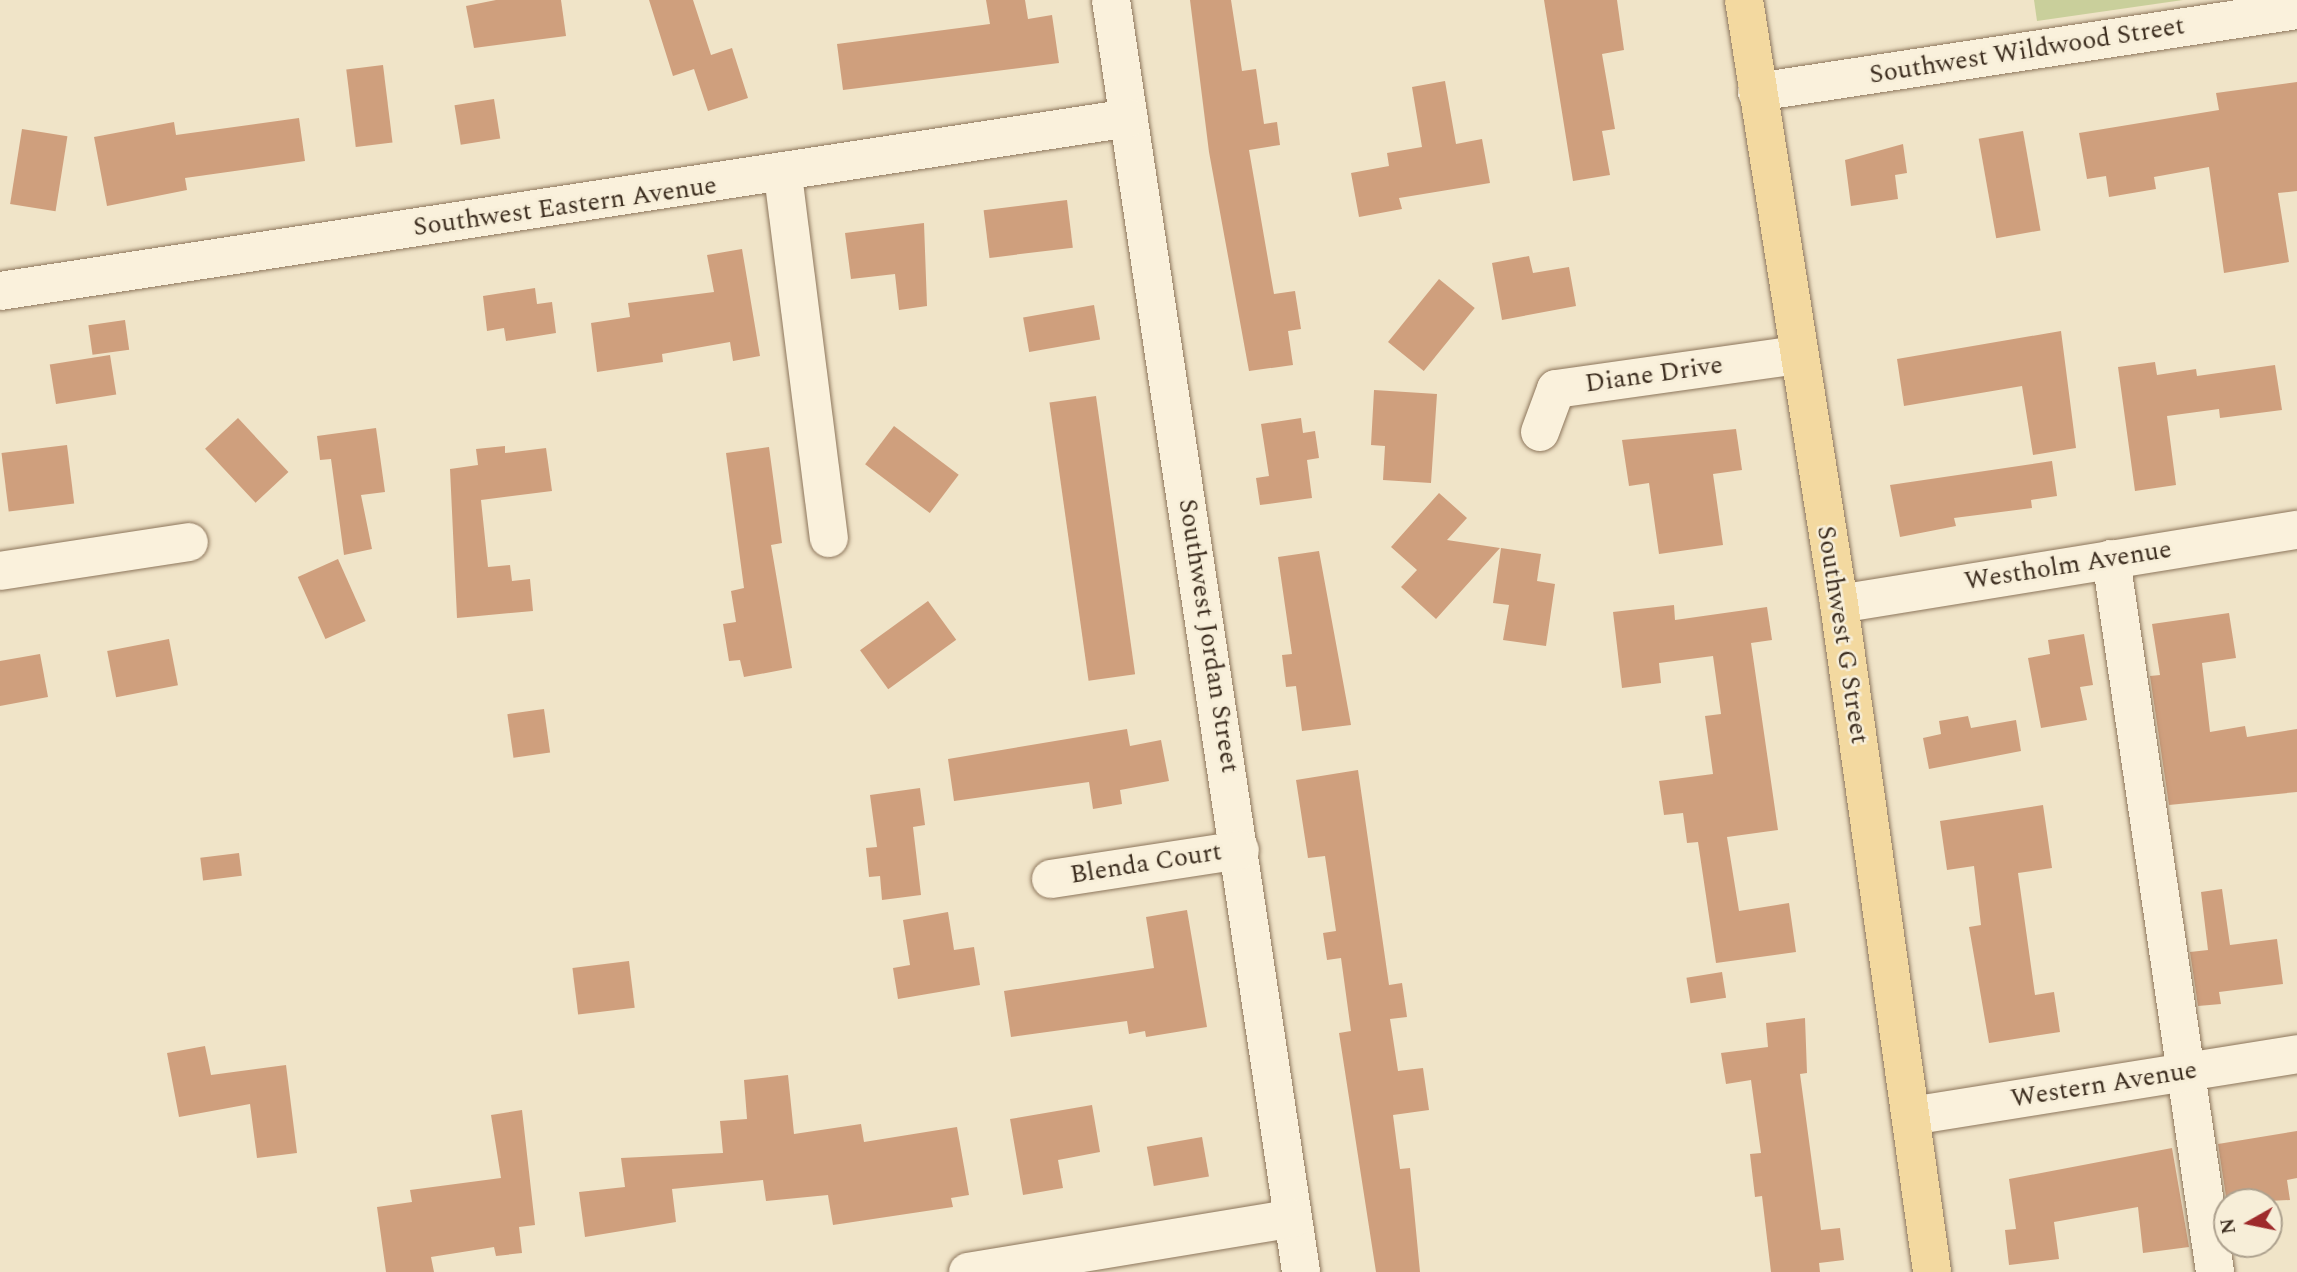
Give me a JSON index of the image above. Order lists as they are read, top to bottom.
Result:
{
  "streets": {
    "main road": ["Southwest G Street"],
    "street": [
      "Southwest Wildwood Street",
      "Southwest Eastern Avenue",
      "Diane Drive",
      "Westholm Avenue",
      "Southwest Jordan Street",
      "Blenda Court",
      "Western Avenue"
    ]
  },
  "crossings": [
    ["Southwest Wildwood Street", "Southwest G Street"],
    ["Southwest Eastern Avenue", "Southwest Jordan Street"],
    ["Diane Drive", "Southwest G Street"],
    ["Westholm Avenue", "Southwest G Street"],
    ["Southwest G Street", "Western Avenue"],
    ["Southwest Jordan Street", "Blenda Court"]
  ],
  "north": "left"
}
